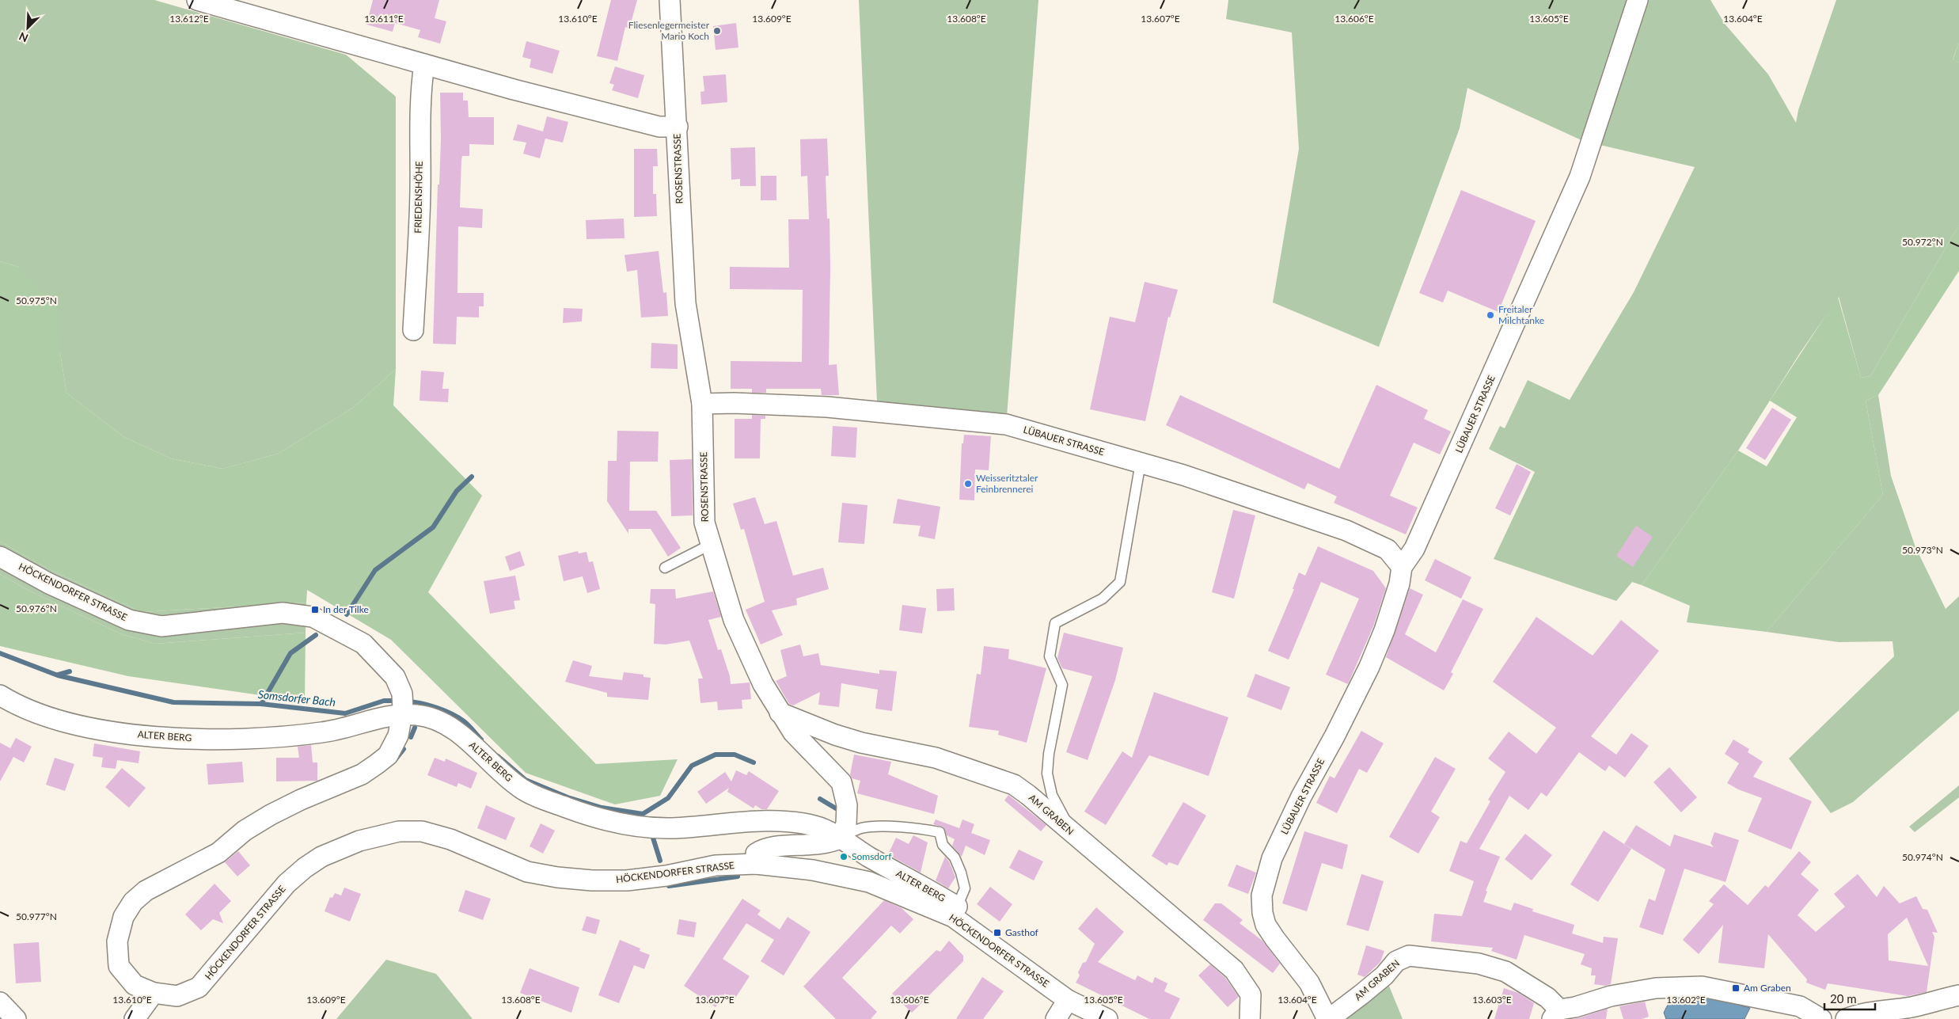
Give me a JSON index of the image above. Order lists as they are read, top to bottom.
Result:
{
  "streets": {
    "street": [
      "ROSENSTRASSE",
      "FRIEDENSHÖHE",
      "LÜBAUER STRASSE",
      "HÖCKENDORFER STRASSE",
      "ALTER BERG",
      "AM GRABEN"
    ]
  },
  "crossings": [
    ["ROSENSTRASSE", "LÜBAUER STRASSE"],
    ["ROSENSTRASSE", "ALTER BERG"],
    ["ROSENSTRASSE", "AM GRABEN"],
    ["LÜBAUER STRASSE", "AM GRABEN"],
    ["HÖCKENDORFER STRASSE", "ALTER BERG"]
  ],
  "water": ["Somsdorfer Bach"],
  "places": {
    "other": [
      "Fliesenlegermeister Mario Koch",
      "Freitaler Milchtanke",
      "Weisseritztaler Feinbrennerei",
      "Somsdorf"
    ],
    "transit": ["In der Tilke", "Gasthof", "Am Graben"]
  },
  "scale_bar": "20 m",
  "north": "bottom left",
  "coordinates": [
    "13.612°E",
    "13.611°E",
    "13.610°E",
    "13.609°E",
    "13.608°E",
    "13.607°E",
    "13.606°E",
    "13.605°E",
    "13.604°E",
    "50.972°N",
    "50.975°N",
    "50.973°N",
    "50.976°N",
    "50.974°N",
    "50.977°N",
    "13.603°E",
    "13.602°E"
  ]
}
